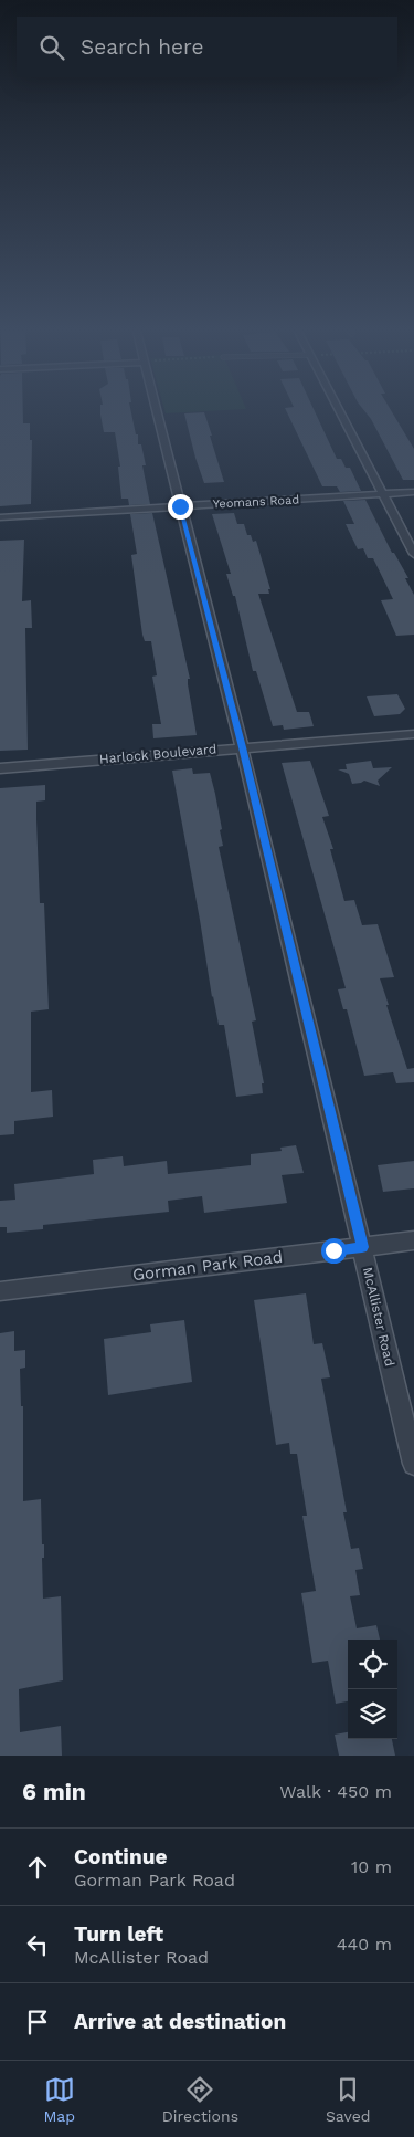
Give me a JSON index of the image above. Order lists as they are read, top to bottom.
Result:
{
  "streets": {
    "street": [
      "Yeomans Road",
      "Harlock Boulevard",
      "Gorman Park Road",
      "McAllister Road"
    ]
  },
  "crossings": [
    ["Yeomans Road", "McAllister Road"],
    ["Harlock Boulevard", "McAllister Road"],
    ["Gorman Park Road", "McAllister Road"]
  ],
  "page": {
    "search": "Search here",
    "heading": ["6 min", "Walk · 450 m"],
    "list": [
      ["Continue", "Gorman Park Road", "10 m"],
      ["Turn left", "McAllister Road", "440 m"],
      "Arrive at destination"
    ],
    "nav": ["Map", "Directions", "Saved"]
  }
}
